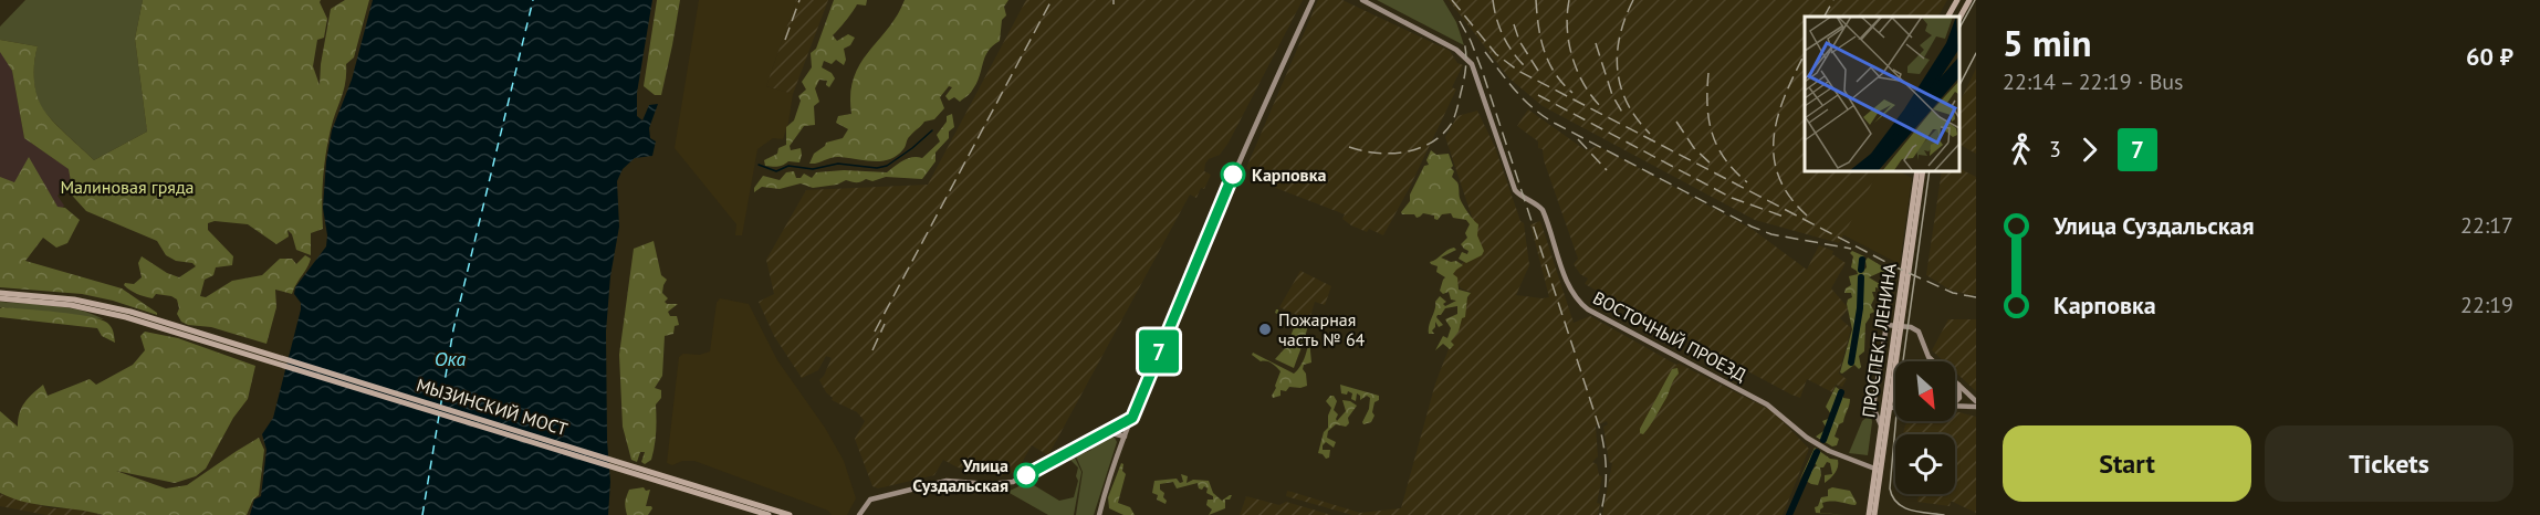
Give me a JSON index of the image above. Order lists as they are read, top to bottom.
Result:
{
  "streets": {
    "main road": ["ПРОСПЕКТ ЛЕНИНА", "МЫЗИНСКИЙ МОСТ"],
    "street": ["ВОСТОЧНЫЙ ПРОЕЗД"]
  },
  "crossings": [
    ["ВОСТОЧНЫЙ ПРОЕЗД", "ПРОСПЕКТ ЛЕНИНА"]
  ],
  "water": ["Ока"],
  "parks": ["Малиновая гряда"],
  "places": ["Карповка", "Пожарная часть № 64", "Улица Суздальская"],
  "lines": ["bus line 7"],
  "north": "bottom right",
  "page": {
    "on_map": "7",
    "heading": ["5 min", "22:14 – 22:19 · Bus", "60 ₽"],
    "legs": ["3", "7"],
    "list": [
      {
        "name": "Улица Суздальская",
        "value": "22:17"
      },
      {
        "name": "Карповка",
        "value": "22:19"
      }
    ],
    "buttons": ["Start", "Tickets"]
  }
}
